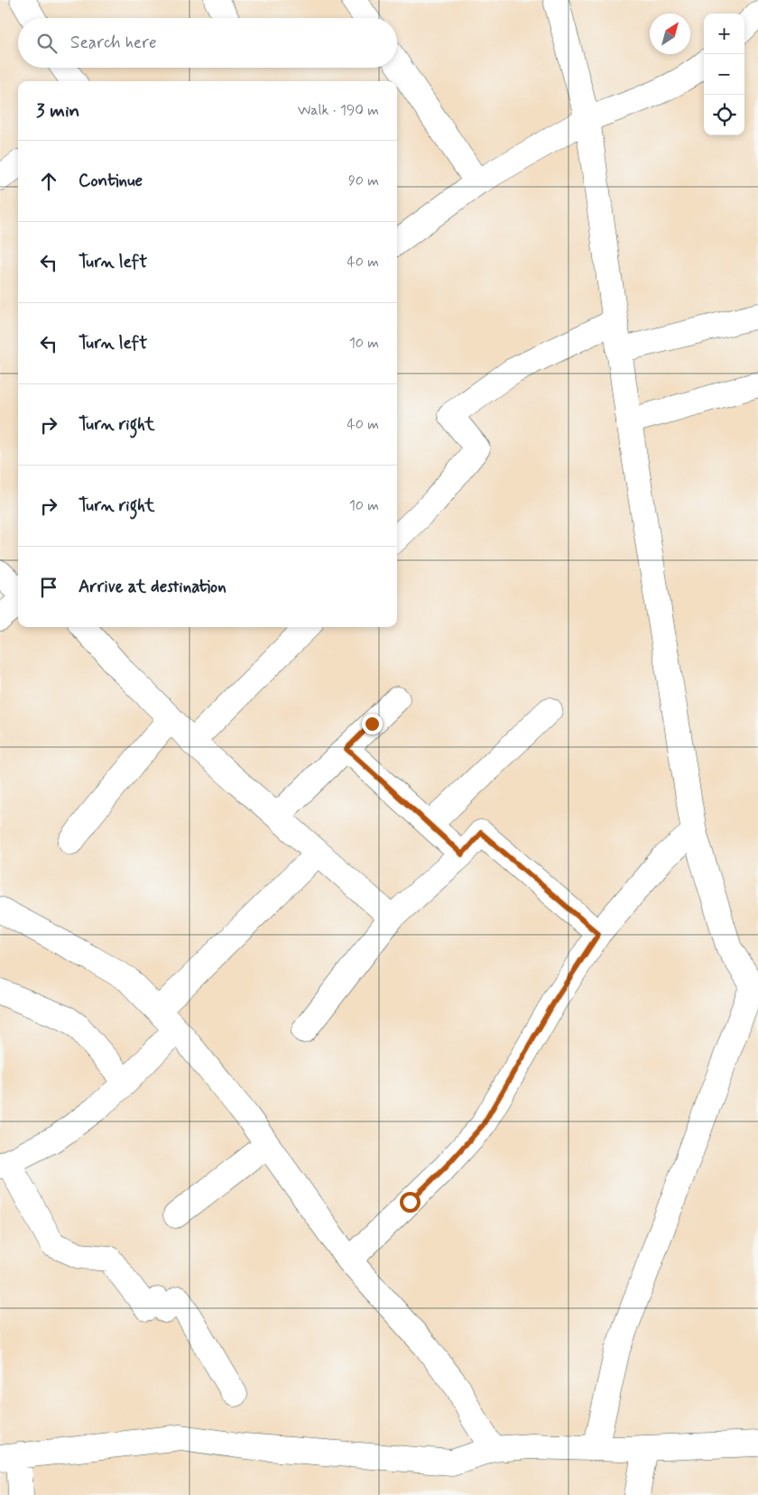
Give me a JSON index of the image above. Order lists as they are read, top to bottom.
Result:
{
  "north": "top right",
  "page": {
    "map_buttons": ["+", "−"],
    "search": "Search here",
    "heading": ["3 min", "Walk · 190 m"],
    "list": [
      ["Continue", "90 m"],
      ["Turn left", "40 m"],
      ["Turn left", "10 m"],
      ["Turn right", "40 m"],
      ["Turn right", "10 m"],
      "Arrive at destination"
    ]
  }
}
